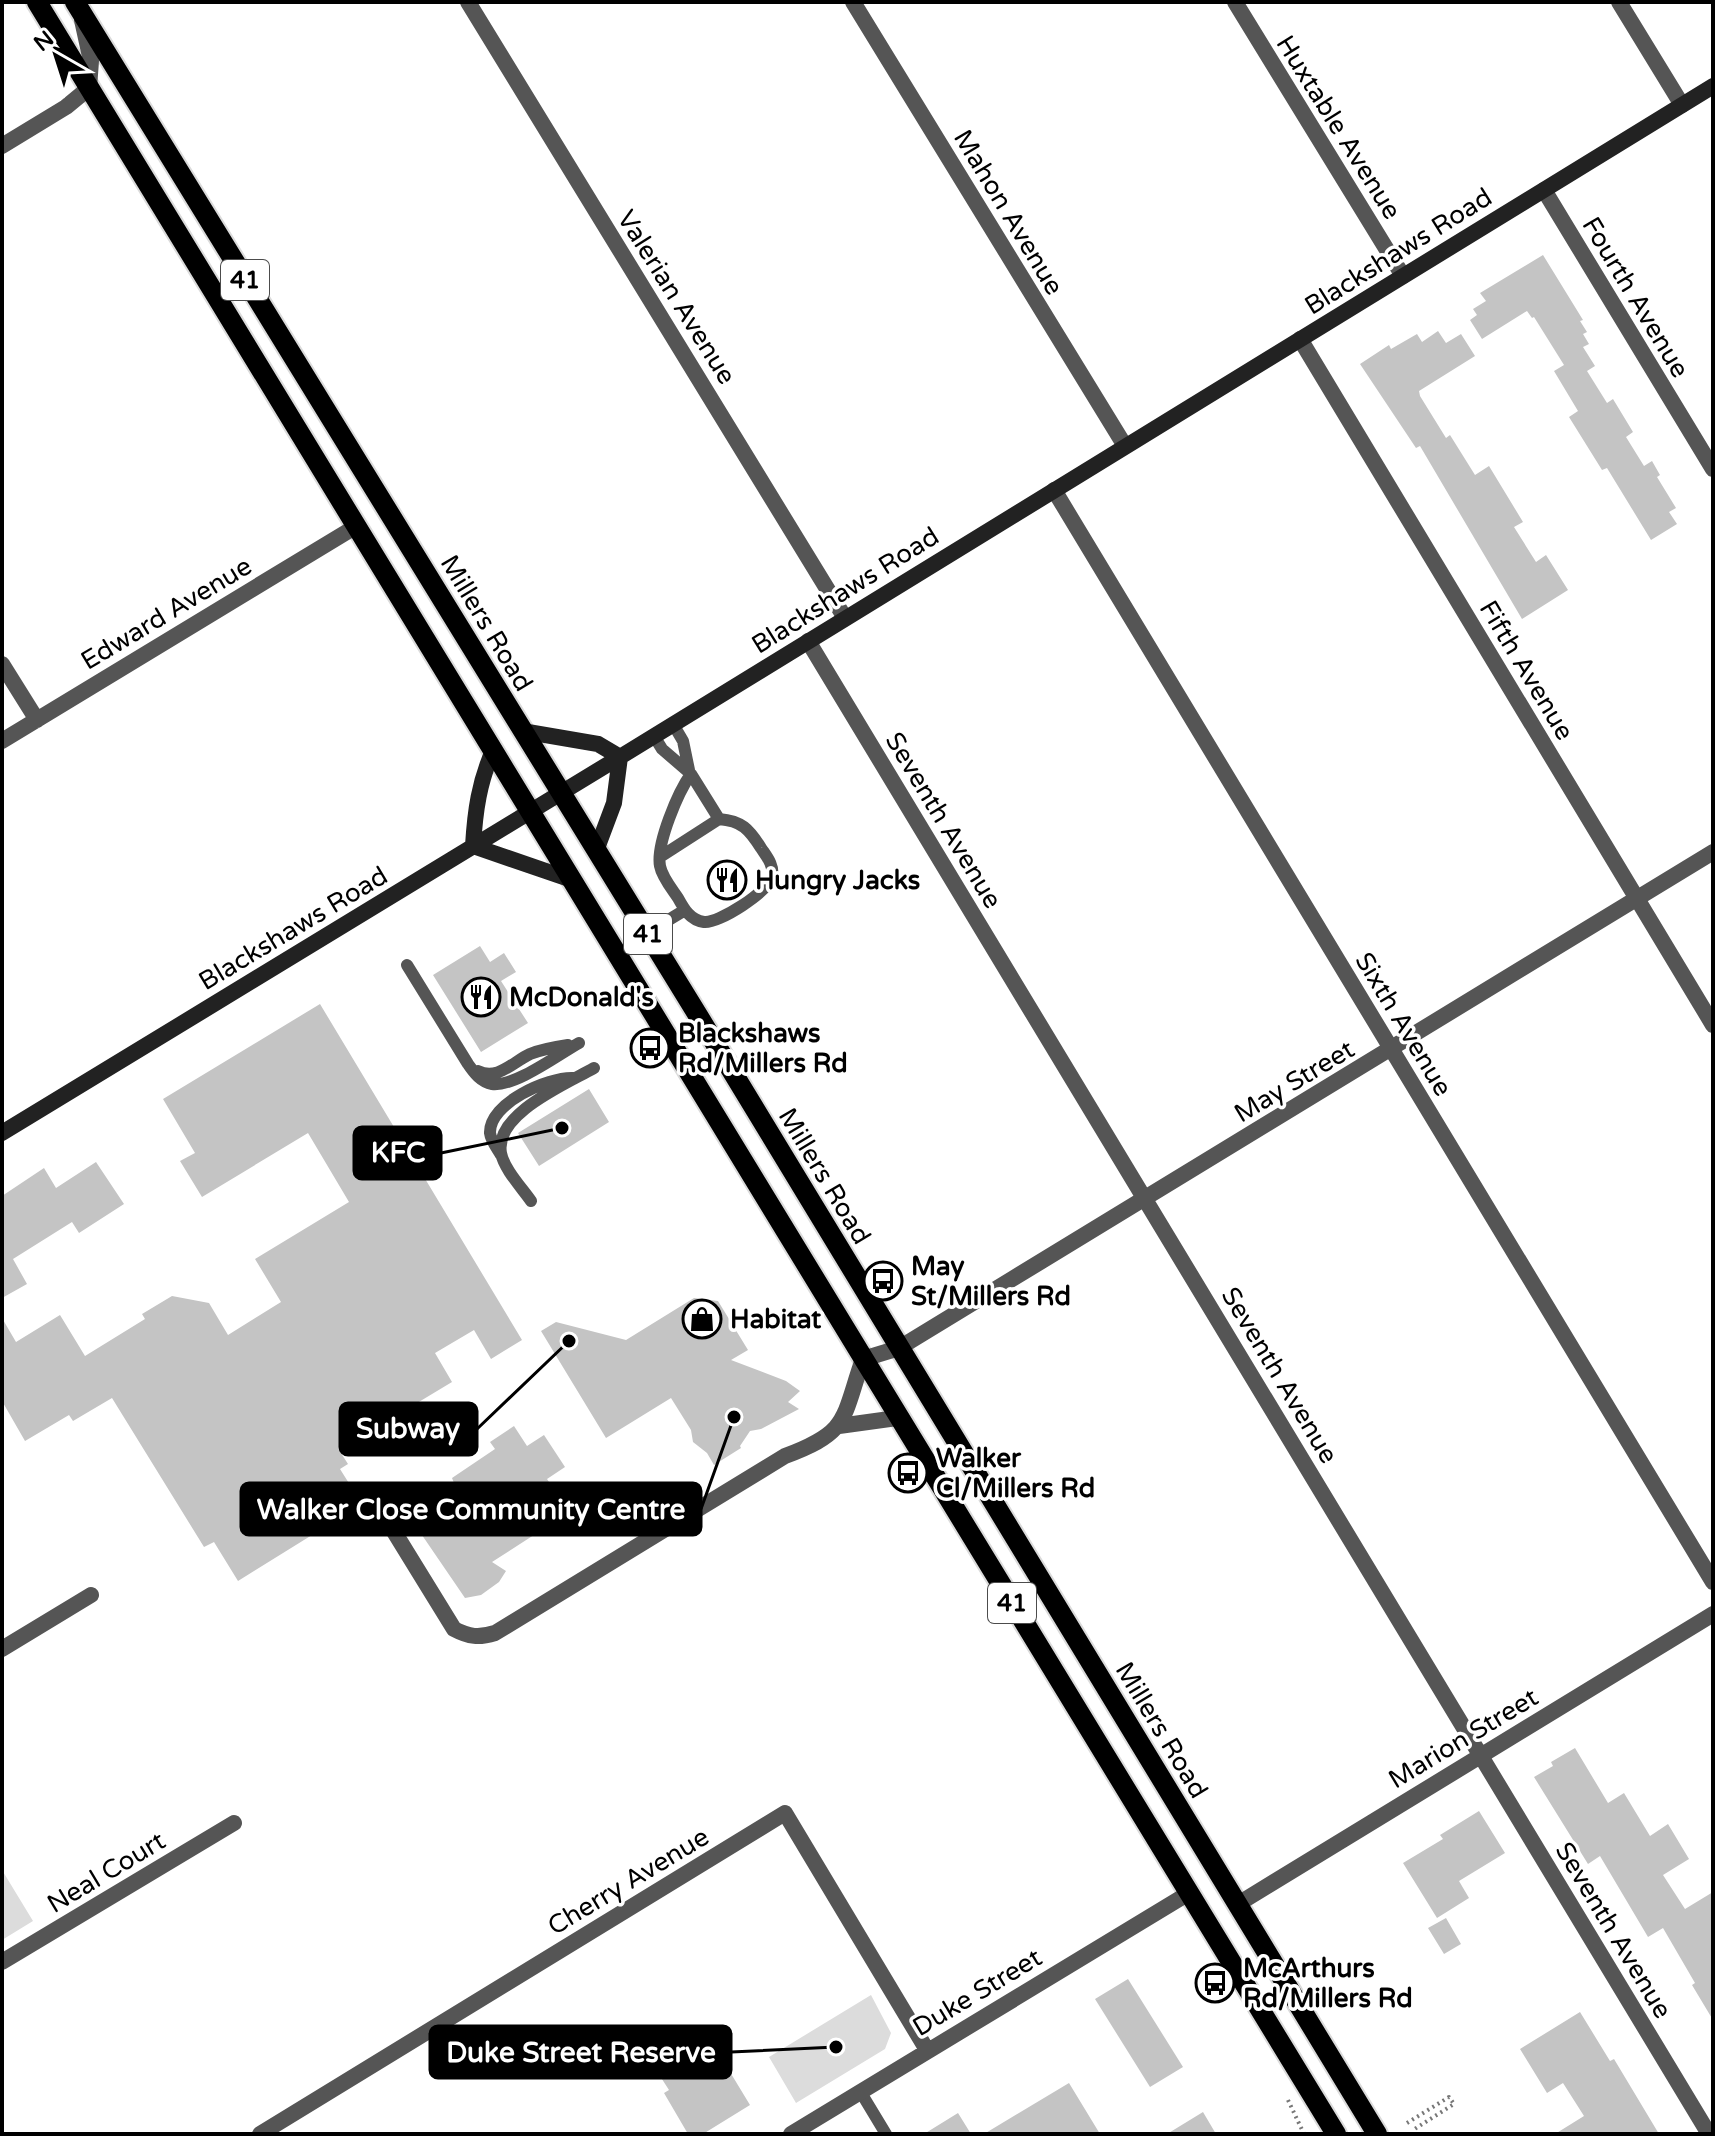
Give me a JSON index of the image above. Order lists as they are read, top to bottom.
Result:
{
  "streets": {
    "main road": ["Blackshaws Road", "41", "Millers Road"],
    "street": [
      "Huxtable Avenue",
      "Mahon Avenue",
      "Valerian Avenue",
      "Fourth Avenue",
      "Edward Avenue",
      "Fifth Avenue",
      "Seventh Avenue",
      "Sixth Avenue",
      "May Street",
      "Marion Street",
      "Neal Court",
      "Cherry Avenue",
      "Duke Street"
    ]
  },
  "crossings": [
    ["Huxtable Avenue", "Blackshaws Road"],
    ["Mahon Avenue", "Blackshaws Road"],
    ["Blackshaws Road", "41"],
    ["Blackshaws Road", "Valerian Avenue"],
    ["Blackshaws Road", "Fourth Avenue"],
    ["Blackshaws Road", "Millers Road"],
    ["Blackshaws Road", "Fifth Avenue"],
    ["Blackshaws Road", "Seventh Avenue"],
    ["Blackshaws Road", "Sixth Avenue"],
    ["41", "Edward Avenue"],
    ["41", "May Street"],
    ["41", "Duke Street"],
    ["Millers Road", "May Street"],
    ["Millers Road", "Marion Street"],
    ["Fifth Avenue", "May Street"],
    ["Seventh Avenue", "May Street"],
    ["Seventh Avenue", "Marion Street"],
    ["Sixth Avenue", "May Street"],
    ["Cherry Avenue", "Duke Street"]
  ],
  "places": {
    "restaurant": ["Hungry Jacks", "McDonald's"],
    "bus stop": [
      "Blackshaws Rd/Millers Rd",
      "May St/Millers Rd",
      "Walker Cl/Millers Rd",
      "McArthurs Rd/Millers Rd"
    ],
    "other": [
      "KFC",
      "Subway",
      "Walker Close Community Centre",
      "Duke Street Reserve"
    ],
    "shop": ["Habitat"]
  },
  "north": "top left"
}
